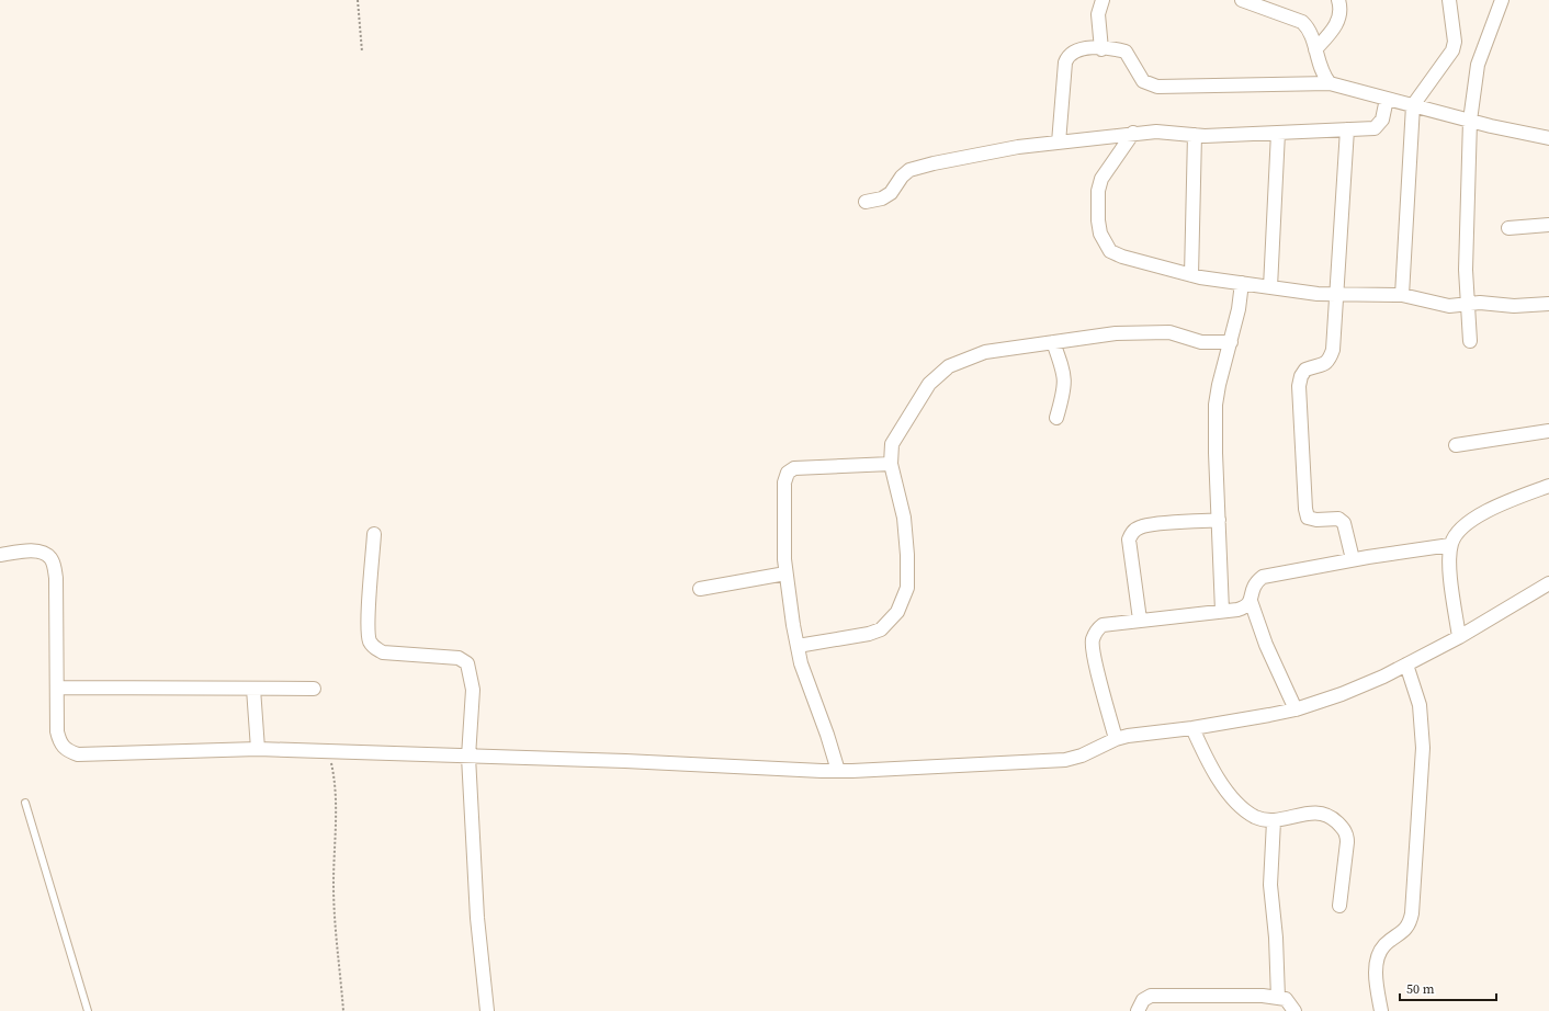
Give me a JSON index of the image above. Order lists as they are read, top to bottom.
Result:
{
  "scale_bar": "50 m"
}
